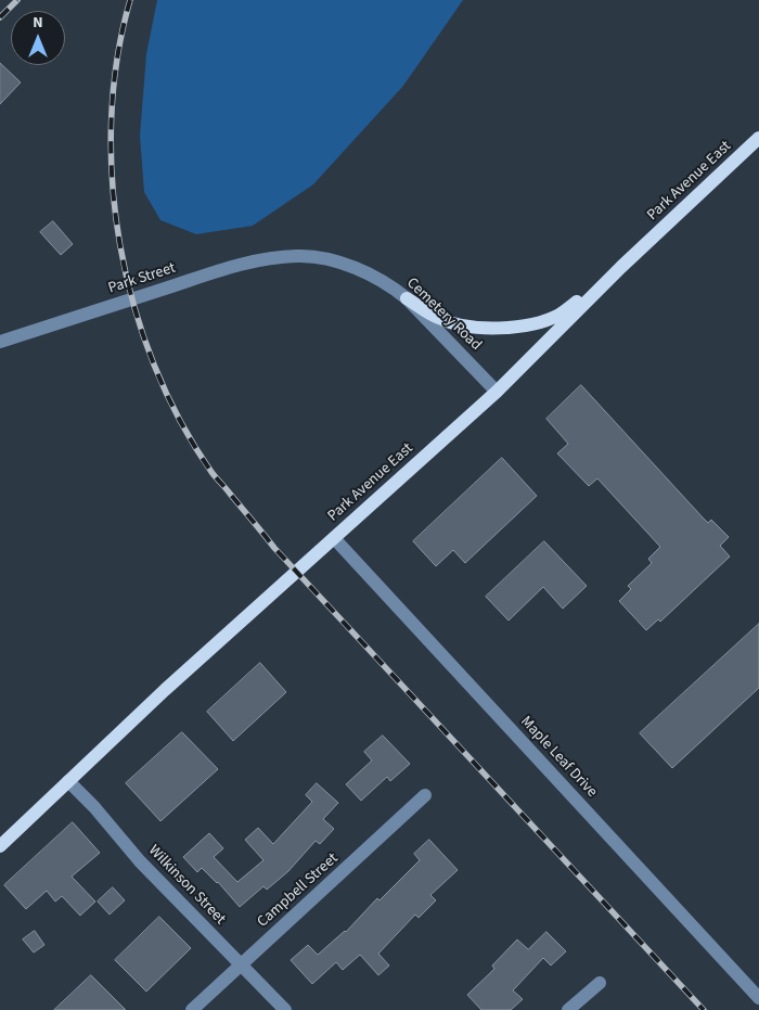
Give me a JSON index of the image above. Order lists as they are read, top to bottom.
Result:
{
  "streets": {
    "main road": ["Park Avenue East"],
    "street": [
      "Park Street",
      "Cemetery Road",
      "Maple Leaf Drive",
      "Wilkinson Street",
      "Campbell Street"
    ]
  },
  "crossings": [
    ["Park Avenue East", "Cemetery Road"],
    ["Park Avenue East", "Maple Leaf Drive"],
    ["Park Avenue East", "Wilkinson Street"],
    ["Park Street", "Cemetery Road"],
    ["Wilkinson Street", "Campbell Street"]
  ],
  "north": "top"
}
